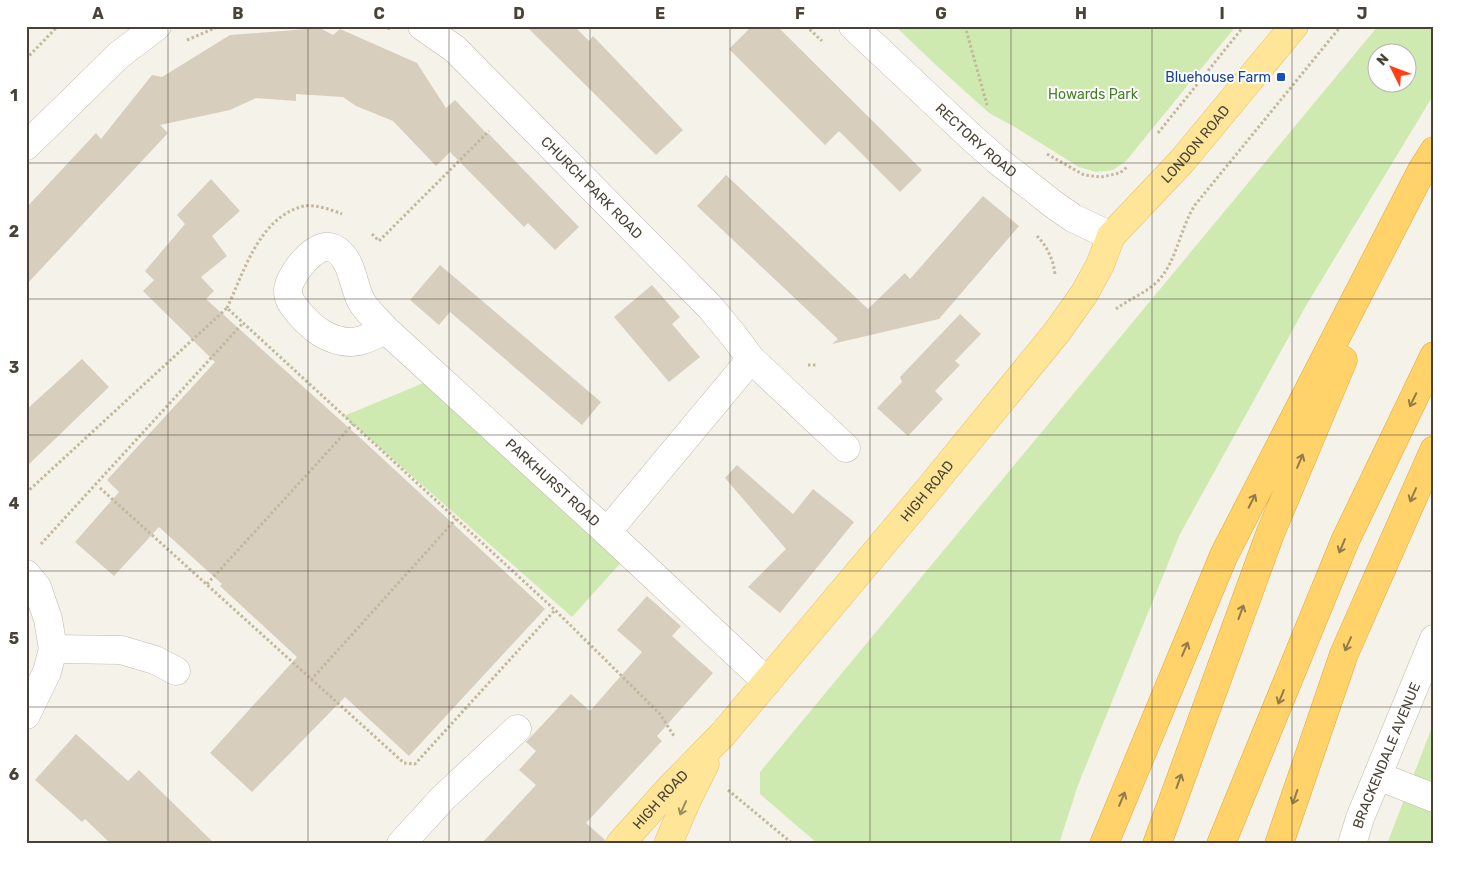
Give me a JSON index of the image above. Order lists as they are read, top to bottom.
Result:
{
  "streets": {
    "main road": ["LONDON ROAD", "HIGH ROAD"],
    "street": [
      "RECTORY ROAD",
      "CHURCH PARK ROAD",
      "PARKHURST ROAD",
      "BRACKENDALE AVENUE"
    ]
  },
  "crossings": [
    ["RECTORY ROAD", "LONDON ROAD"],
    ["RECTORY ROAD", "HIGH ROAD"],
    ["LONDON ROAD", "HIGH ROAD"],
    ["PARKHURST ROAD", "HIGH ROAD"]
  ],
  "parks": ["Howards Park"],
  "places": {
    "transit": ["Bluehouse Farm"]
  },
  "north": "top left",
  "grid": {
    "columns": [
      "A",
      "B",
      "C",
      "D",
      "E",
      "F",
      "G",
      "H",
      "I",
      "J"
    ],
    "rows": [
      "1",
      "2",
      "3",
      "4",
      "5",
      "6"
    ]
  }
}
